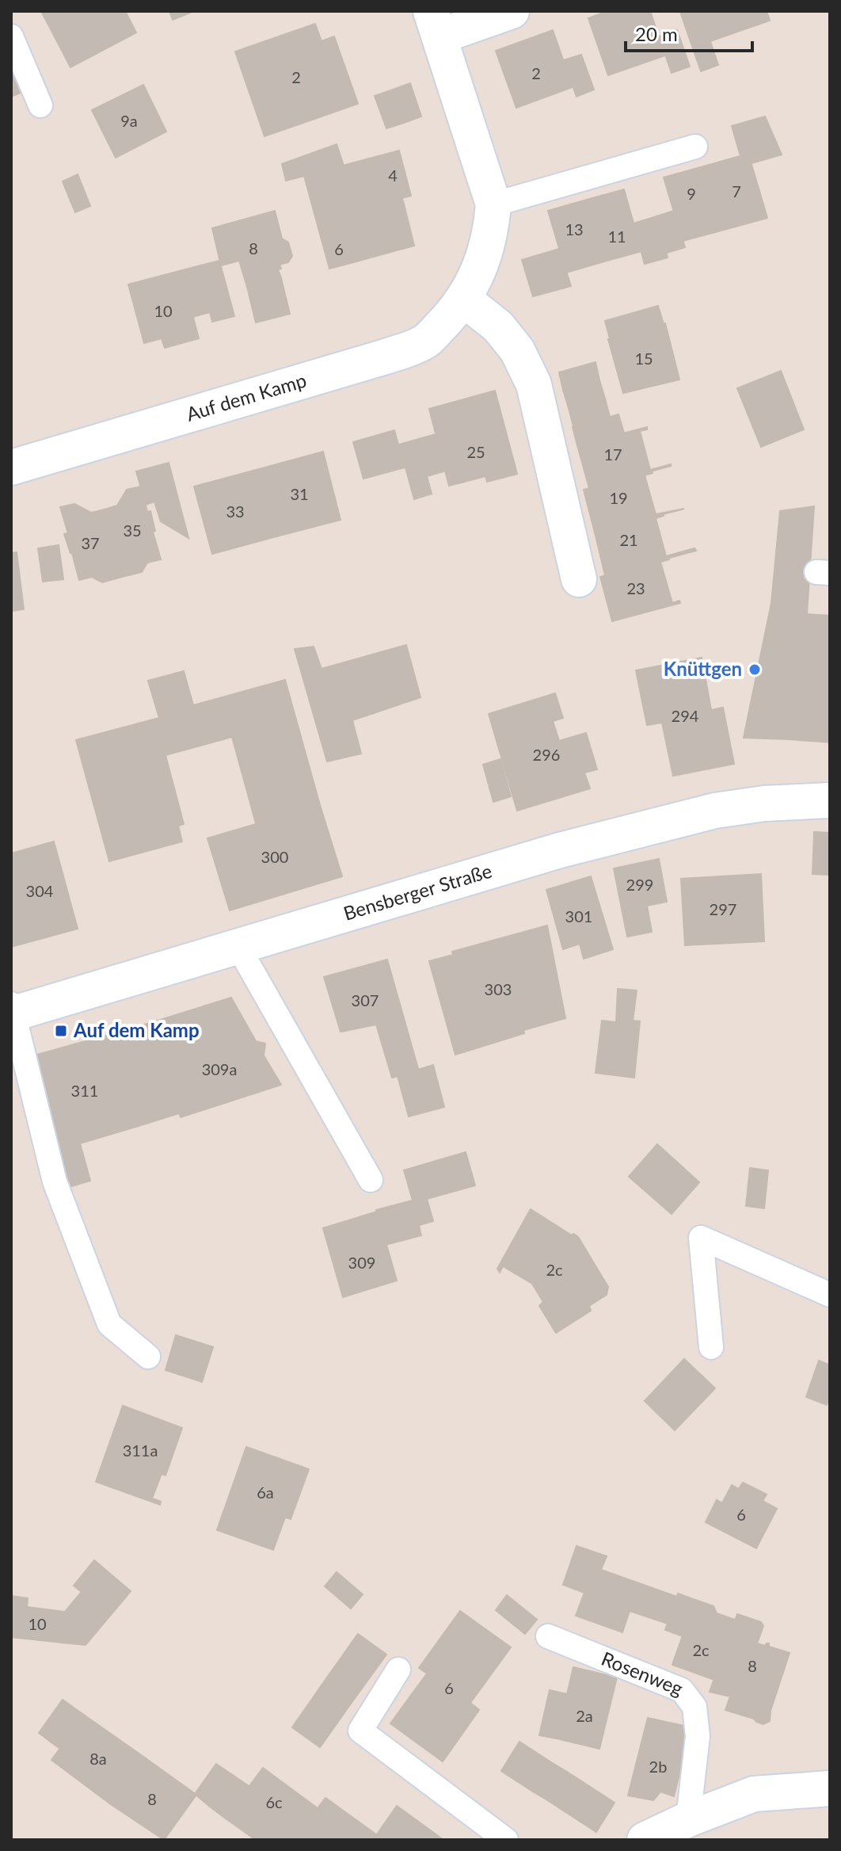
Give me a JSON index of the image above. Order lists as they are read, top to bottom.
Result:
{
  "streets": {
    "street": ["Auf dem Kamp", "Bensberger Straße"],
    "lane": ["Rosenweg"]
  },
  "places": {
    "other": ["Knüttgen"],
    "transit": ["Auf dem Kamp"]
  },
  "house_numbers": [
    "2",
    "2",
    "9a",
    "4",
    "7",
    "9",
    "13",
    "11",
    "8",
    "6",
    "10",
    "15",
    "25",
    "17",
    "31",
    "19",
    "33",
    "35",
    "21",
    "37",
    "23",
    "294",
    "296",
    "300",
    "299",
    "304",
    "297",
    "301",
    "303",
    "307",
    "309a",
    "311",
    "309",
    "2c",
    "311a",
    "6a",
    "6",
    "10",
    "2c",
    "8",
    "6",
    "2a",
    "8a",
    "2b",
    "8",
    "6c"
  ],
  "scale_bar": "20 m"
}
